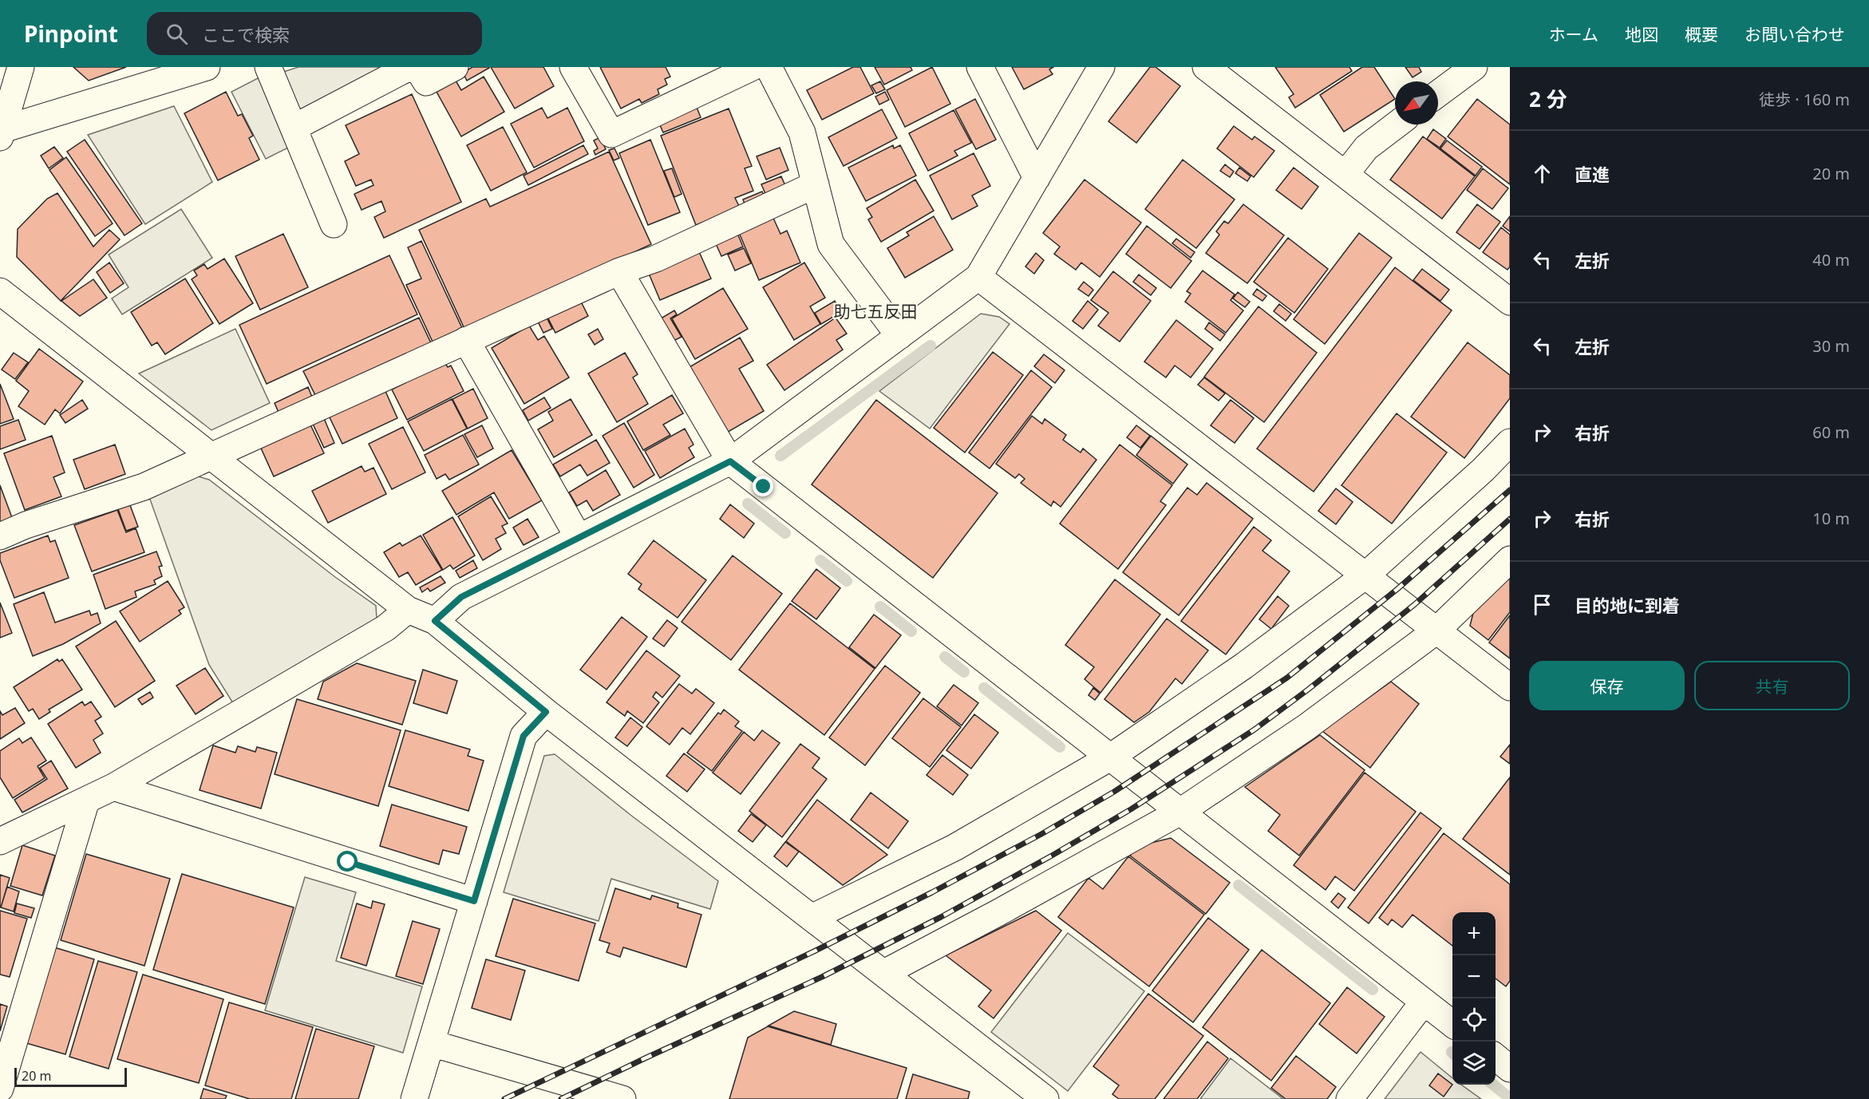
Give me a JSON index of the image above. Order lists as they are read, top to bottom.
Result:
{
  "districts": ["助七五反田"],
  "scale_bar": "20 m",
  "north": "bottom left",
  "page": {
    "header": "Pinpoint",
    "search": "ここで検索",
    "nav": [
      "ホーム",
      "地図",
      "概要",
      "お問い合わせ"
    ],
    "heading": ["2 分", "徒歩 · 160 m"],
    "list": [
      ["直進", "20 m"],
      ["左折", "40 m"],
      ["左折", "30 m"],
      ["右折", "60 m"],
      ["右折", "10 m"],
      "目的地に到着"
    ],
    "buttons": ["保存", "共有"],
    "map_buttons": ["+", "−"],
    "scale": "20 m"
  }
}
